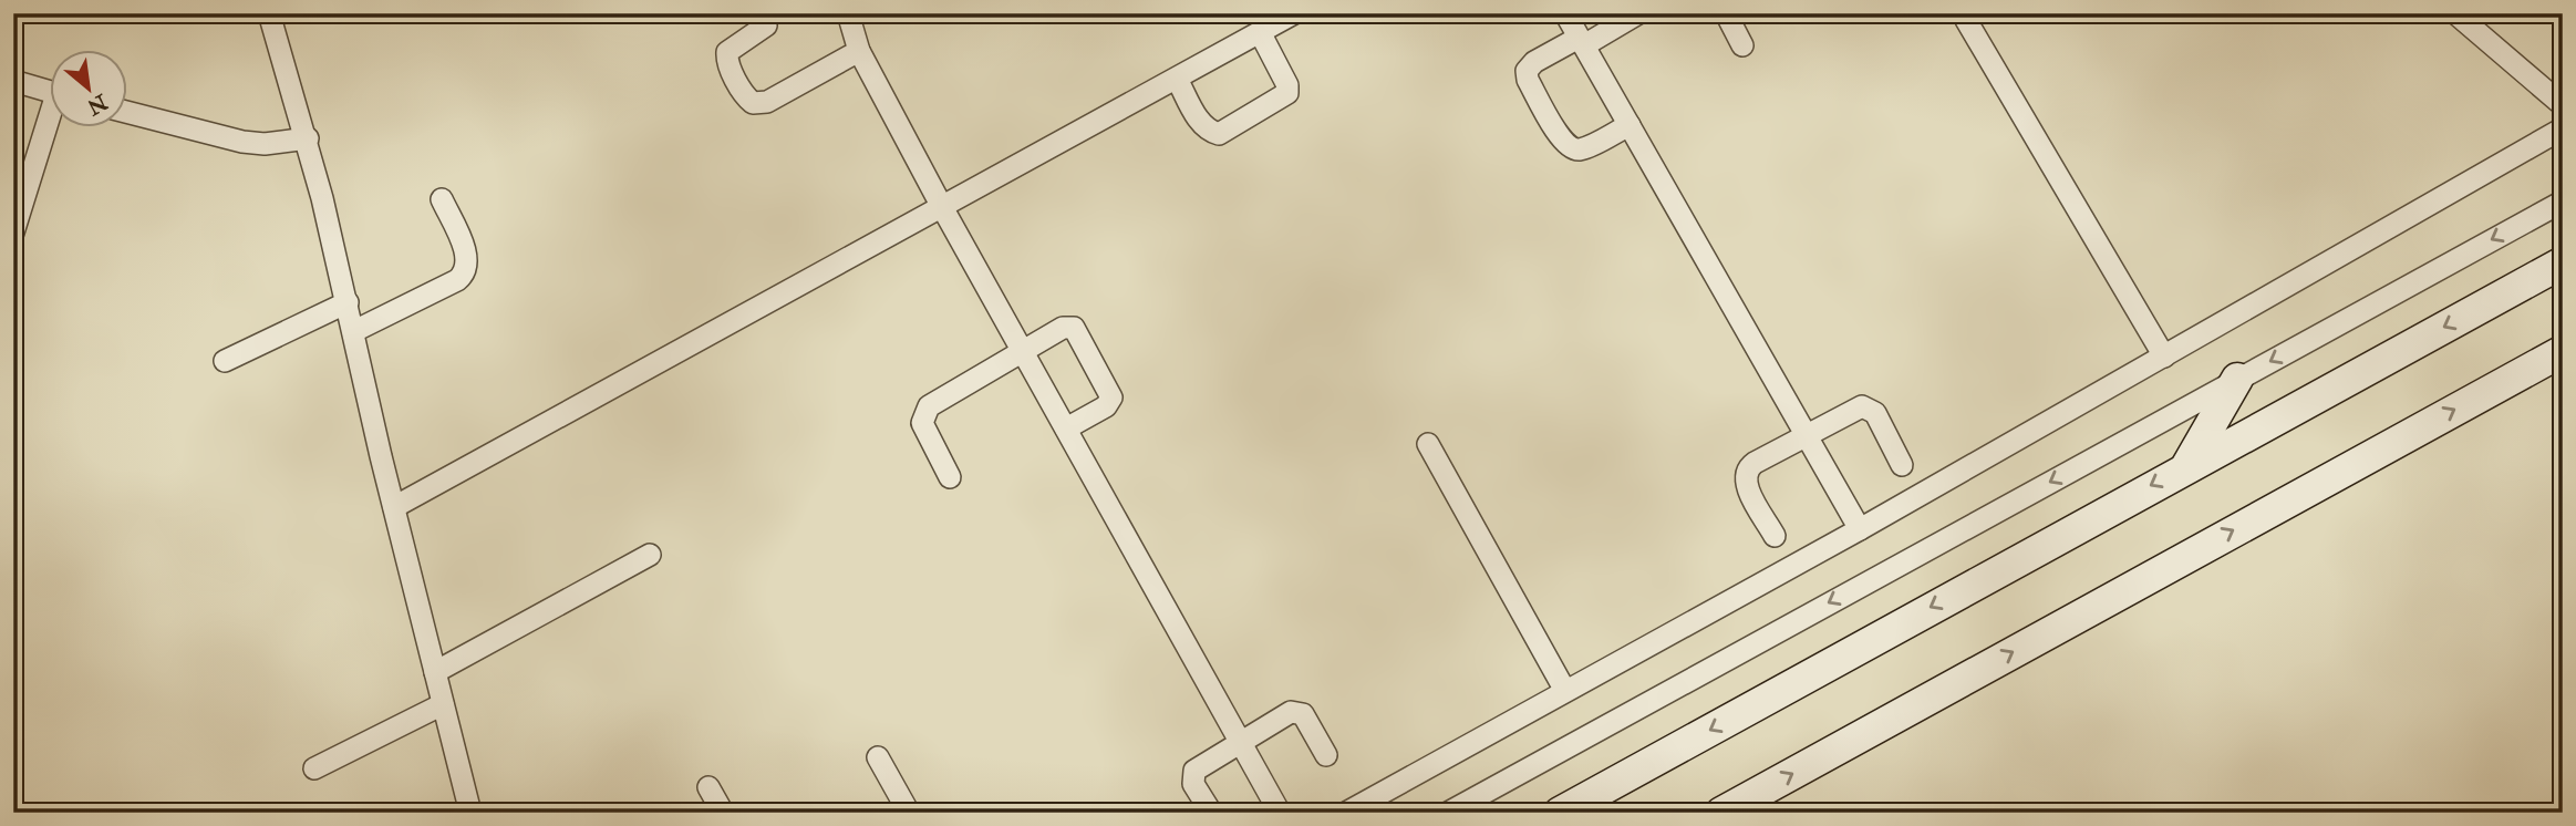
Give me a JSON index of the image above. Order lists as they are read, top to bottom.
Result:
{
  "north": "bottom right"
}
